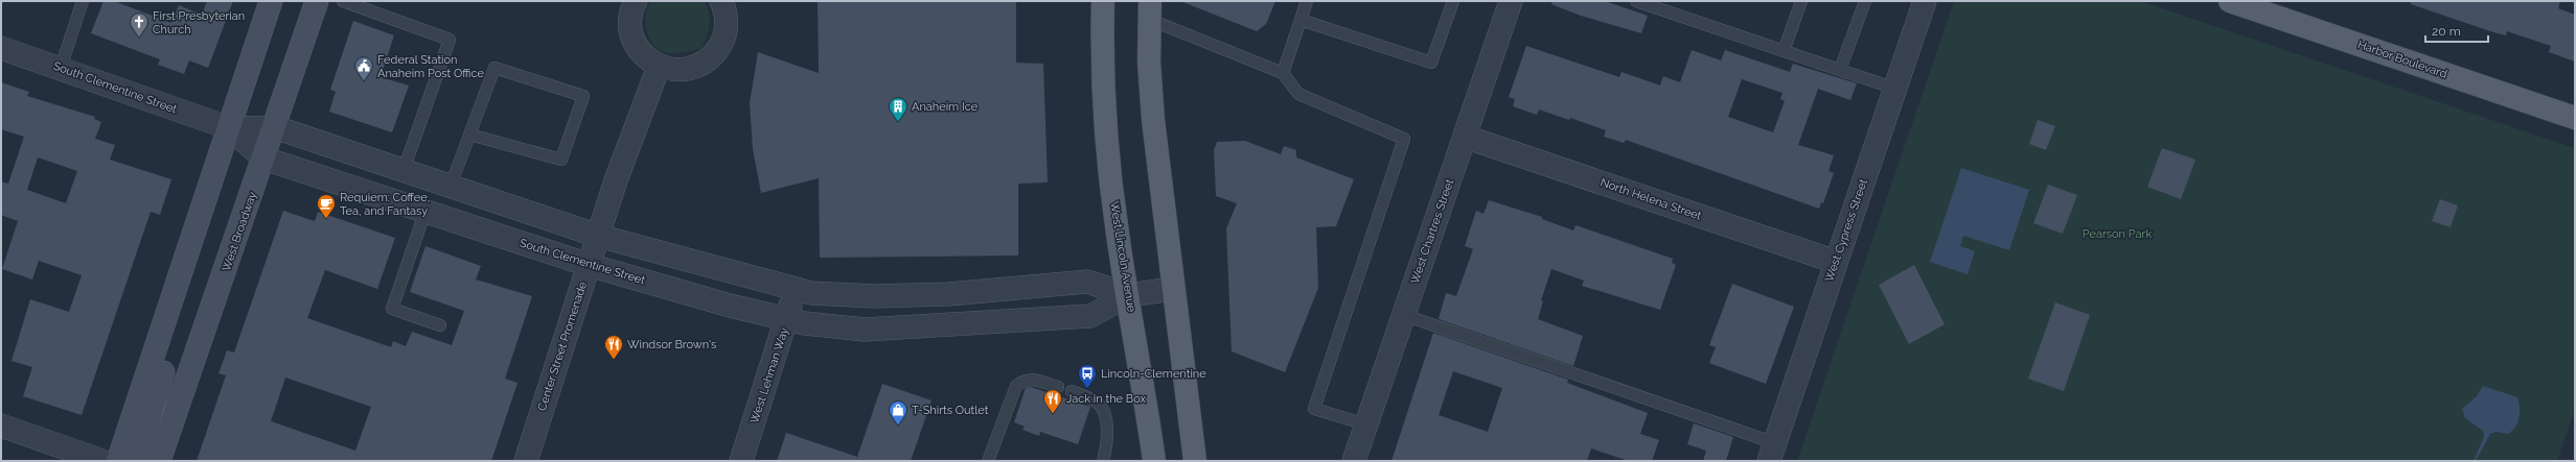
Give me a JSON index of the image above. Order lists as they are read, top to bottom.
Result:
{
  "streets": {
    "main road": ["Harbor Boulevard", "West Broadway", "West Lincoln Avenue"],
    "street": [
      "South Clementine Street",
      "North Helena Street",
      "West Cypress Street",
      "West Chartres Street",
      "Center Street Promenade",
      "West Lehman Way"
    ]
  },
  "crossings": [
    ["South Clementine Street", "West Broadway"],
    ["South Clementine Street", "West Lincoln Avenue"],
    ["South Clementine Street", "Center Street Promenade"],
    ["South Clementine Street", "West Lehman Way"],
    ["North Helena Street", "West Cypress Street"],
    ["North Helena Street", "West Chartres Street"]
  ],
  "parks": ["Pearson Park"],
  "places": {
    "church": ["First Presbyterian Church"],
    "public building": ["Federal Station Anaheim Post Office"],
    "building": ["Anaheim Ice"],
    "cafe": ["Requiem: Coffee, Tea, and Fantasy"],
    "restaurant": ["Windsor Brown's", "Jack in the Box"],
    "bus stop": ["Lincoln-Clementine"],
    "shop": ["T-Shirts Outlet"]
  },
  "scale_bar": "20 m"
}
